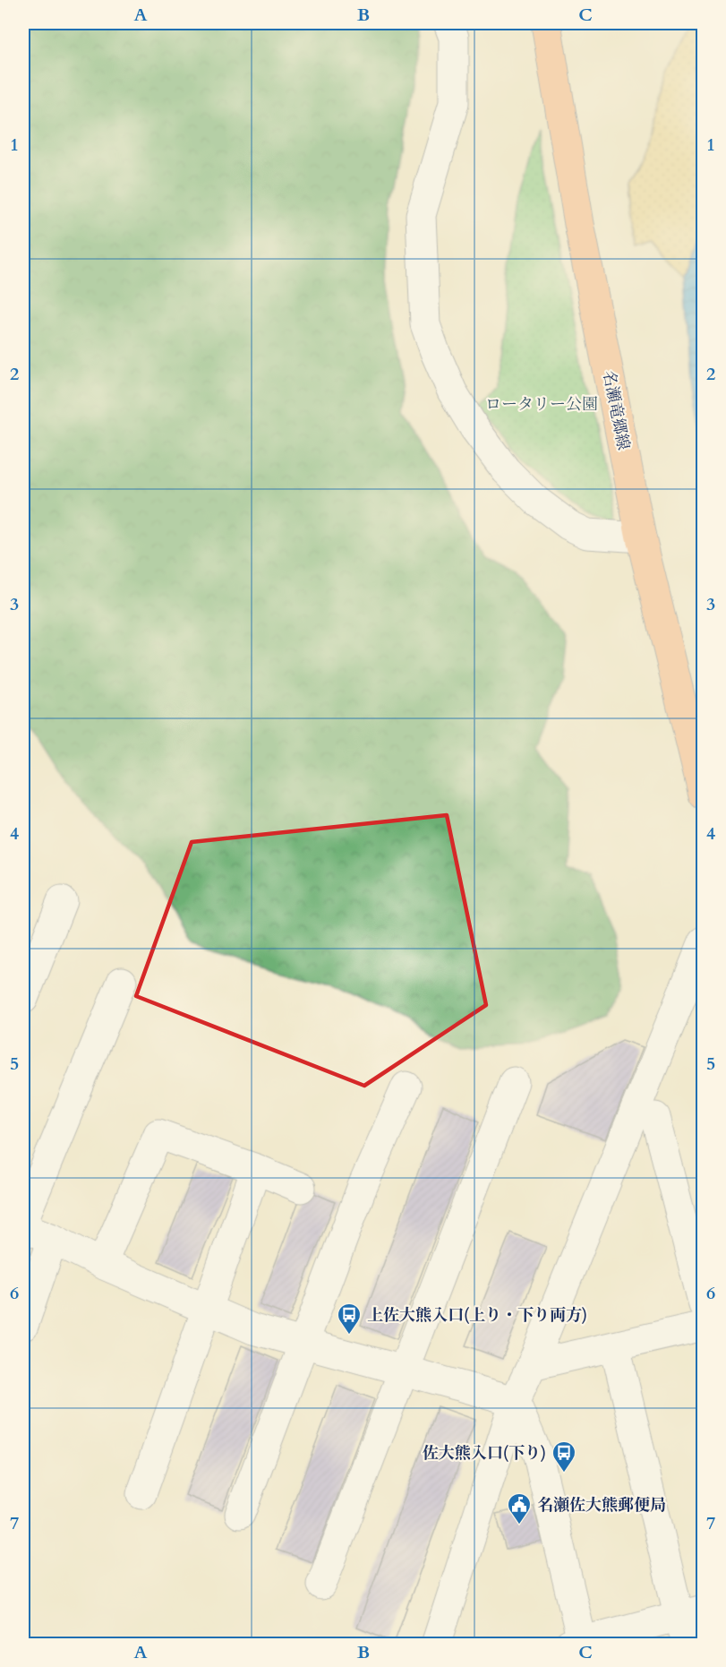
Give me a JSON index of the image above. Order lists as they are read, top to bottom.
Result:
{
  "streets": {
    "main road": ["名瀬竜郷線"]
  },
  "parks": ["ロータリー公園"],
  "places": {
    "bus stop": ["上佐大熊入口(上り・下り両方)", "佐大熊入口(下り)"],
    "public building": ["名瀬佐大熊郵便局"]
  },
  "grid": {
    "columns": ["A", "B", "C"],
    "rows": [
      "1",
      "2",
      "3",
      "4",
      "5",
      "6",
      "7"
    ]
  }
}
